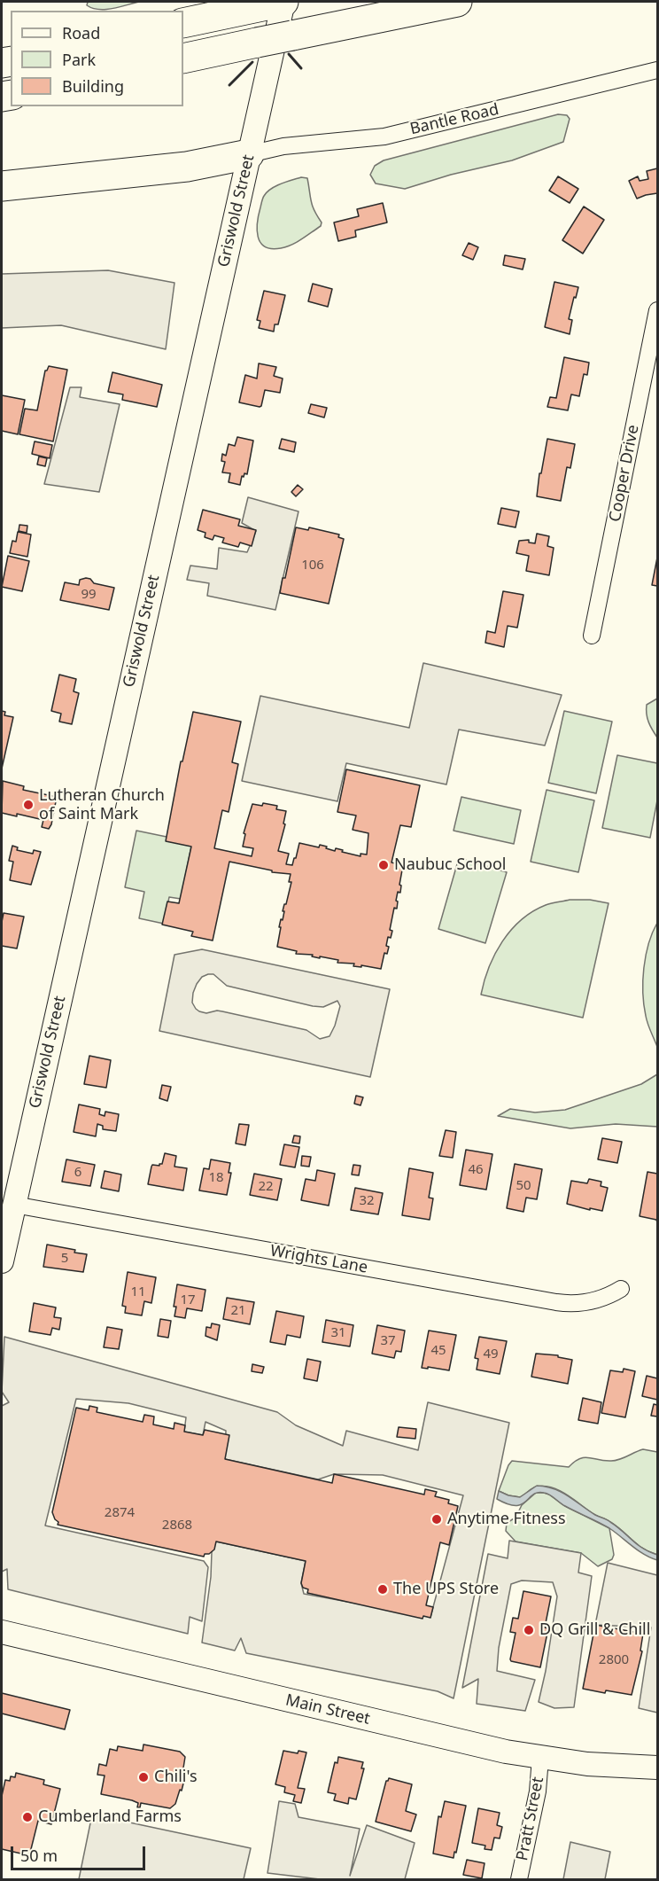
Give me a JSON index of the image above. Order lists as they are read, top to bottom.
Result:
{
  "streets": {
    "main road": ["Griswold Street", "Main Street"],
    "street": [
      "Bantle Road",
      "Cooper Drive",
      "Wrights Lane",
      "Pratt Street"
    ]
  },
  "crossings": [
    ["Bantle Road", "Griswold Street"],
    ["Griswold Street", "Wrights Lane"],
    ["Main Street", "Pratt Street"]
  ],
  "places": [
    "Lutheran Church of Saint Mark",
    "Naubuc School",
    "Anytime Fitness",
    "The UPS Store",
    "DQ Grill & Chill",
    "Chili's",
    "Cumberland Farms"
  ],
  "house_numbers": [
    "106",
    "99",
    "46",
    "6",
    "18",
    "50",
    "22",
    "32",
    "5",
    "11",
    "17",
    "21",
    "31",
    "37",
    "45",
    "49",
    "2874",
    "2868",
    "2800"
  ],
  "legend": ["Road", "Park", "Building"],
  "scale_bar": "50 m"
}
